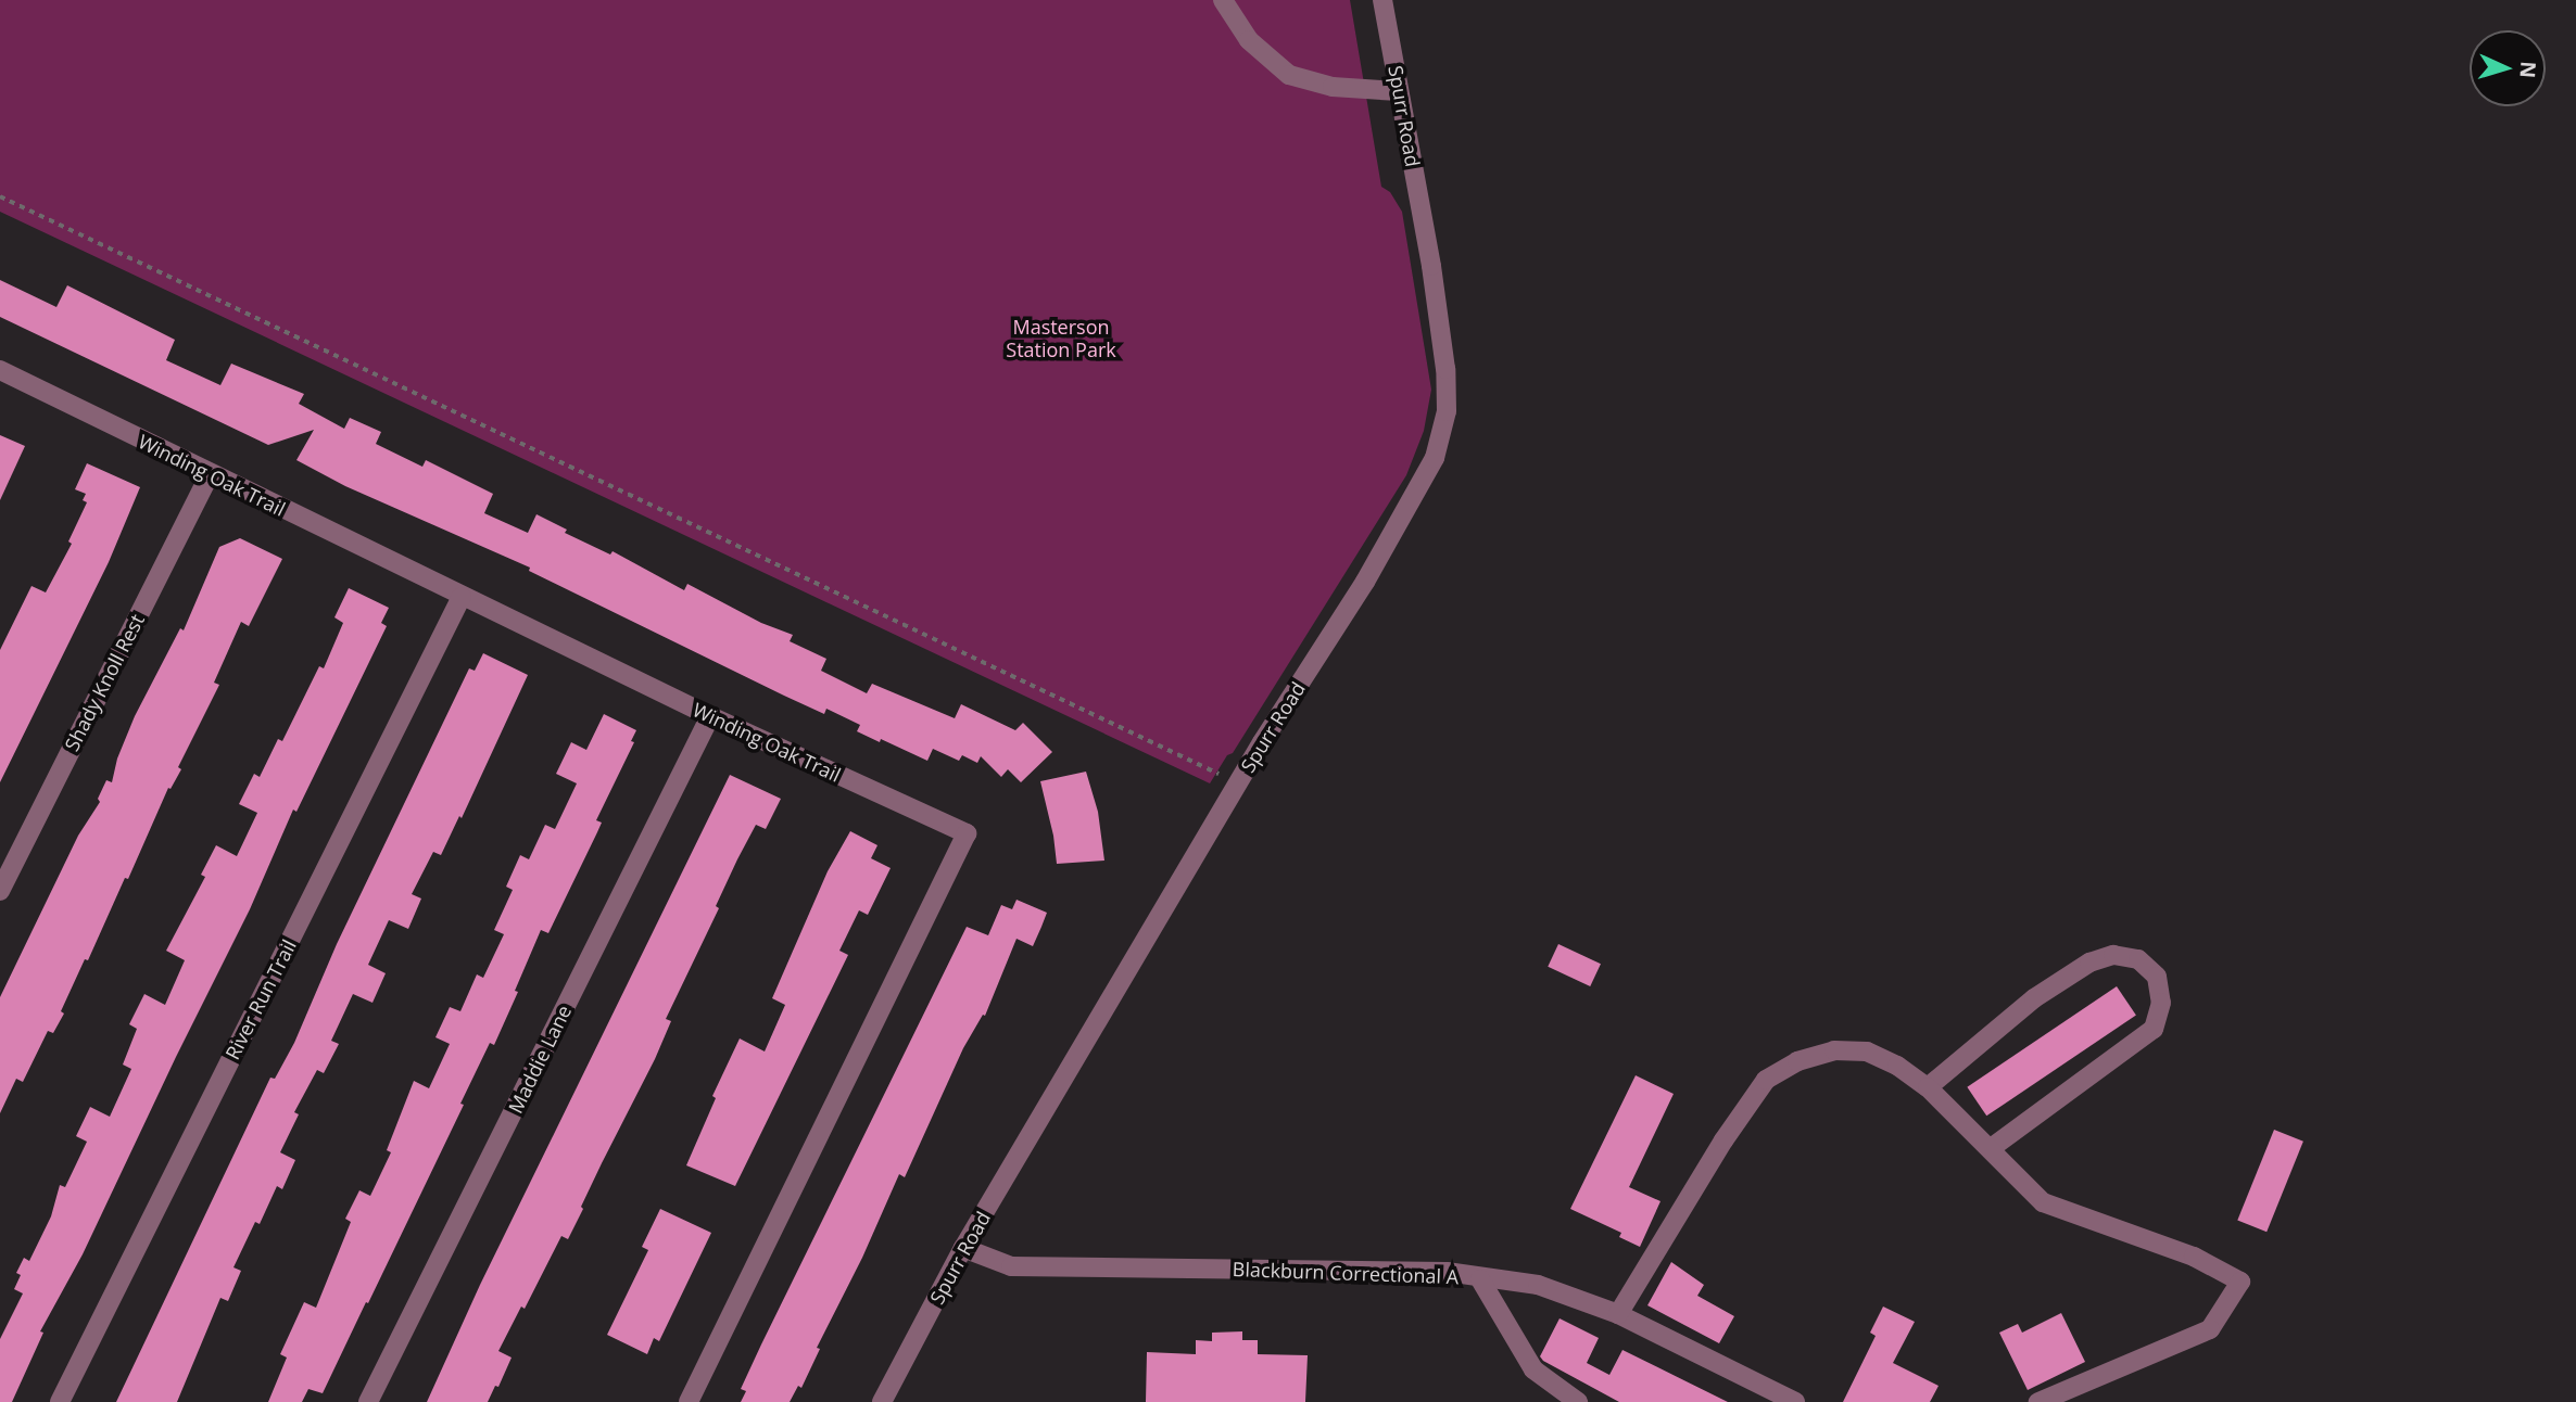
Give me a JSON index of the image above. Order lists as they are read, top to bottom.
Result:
{
  "streets": {
    "street": [
      "Spurr Road",
      "Winding Oak Trail",
      "Shady Knoll Rest",
      "River Run Trail",
      "Maddie Lane",
      "Blackburn Correctional A"
    ]
  },
  "crossings": [
    ["Spurr Road", "Blackburn Correctional A"],
    ["Winding Oak Trail", "Shady Knoll Rest"],
    ["Winding Oak Trail", "River Run Trail"],
    ["Winding Oak Trail", "Maddie Lane"]
  ],
  "parks": ["Masterson Station Park"],
  "north": "right"
}
